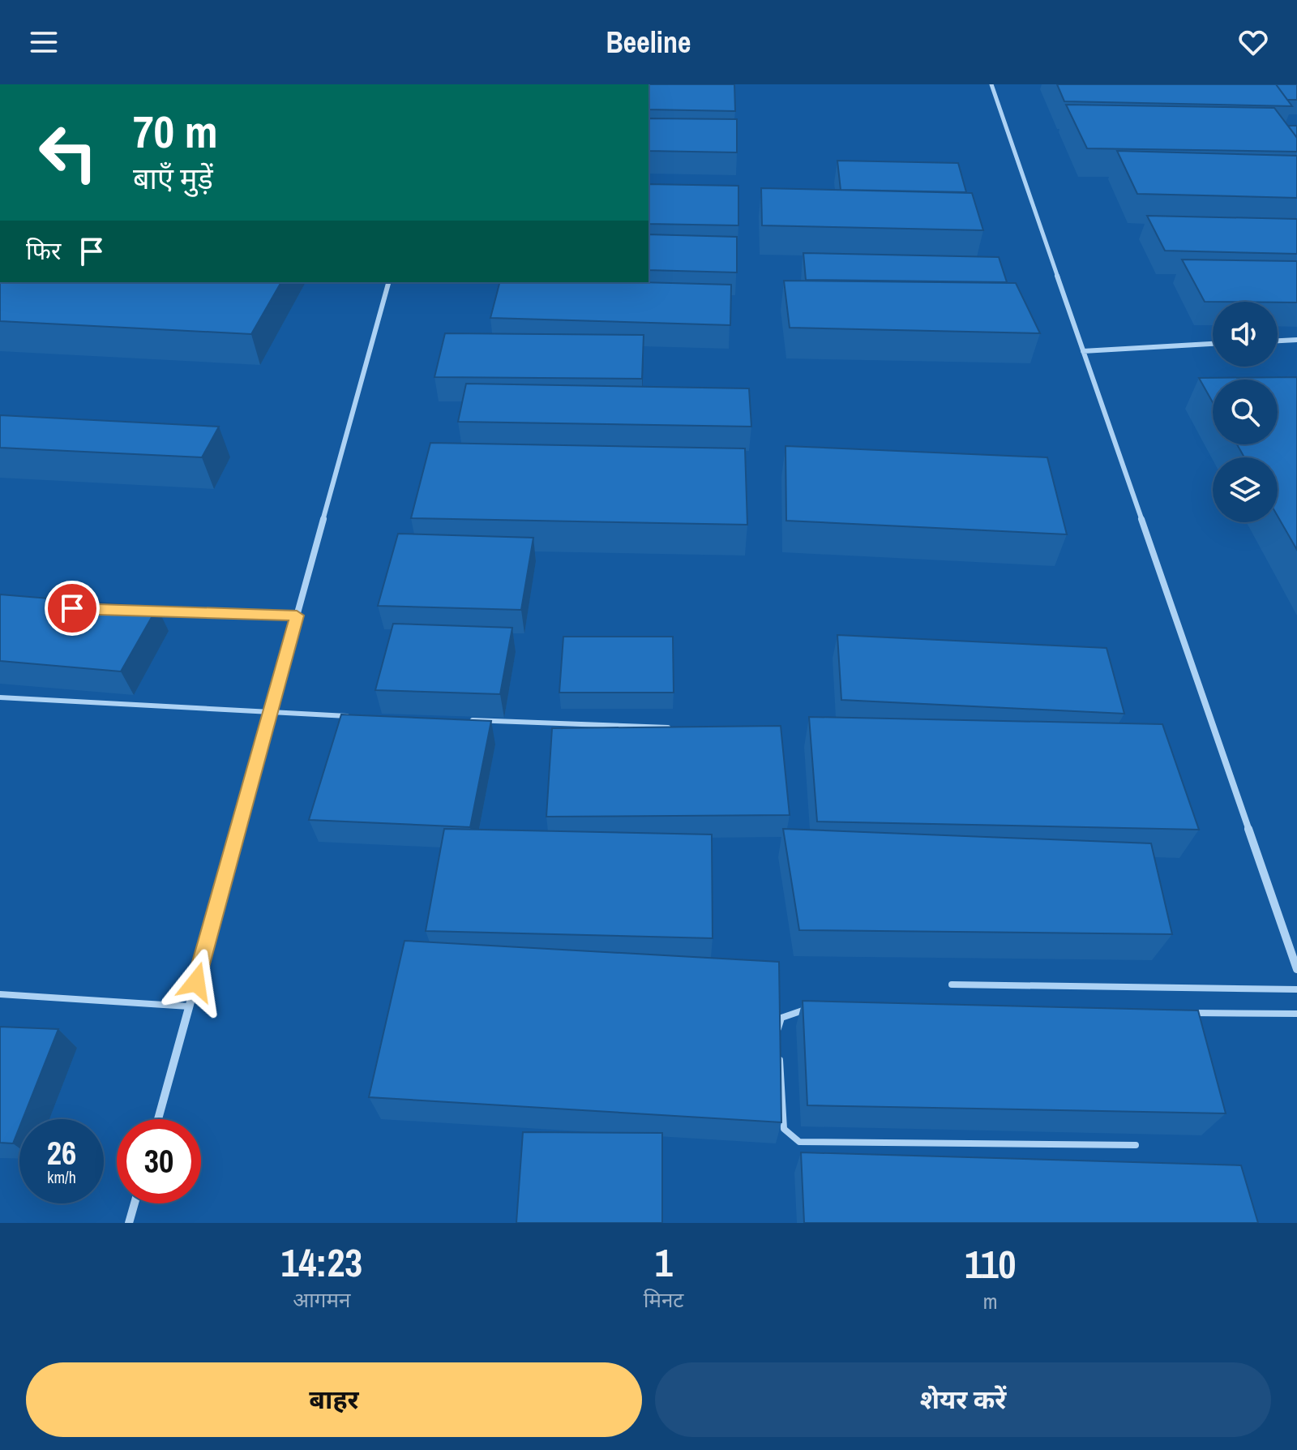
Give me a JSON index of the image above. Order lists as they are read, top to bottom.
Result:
{
  "page": {
    "header": "Beeline",
    "turn": ["70 m", "बाएँ मुड़ें"],
    "then": "फिर",
    "speed": "26 km/h",
    "limit": "30",
    "eta": [
      "14:23",
      "आगमन",
      "1",
      "मिनट",
      "110",
      "m"
    ],
    "buttons": ["बाहर", "शेयर करें"]
  }
}
